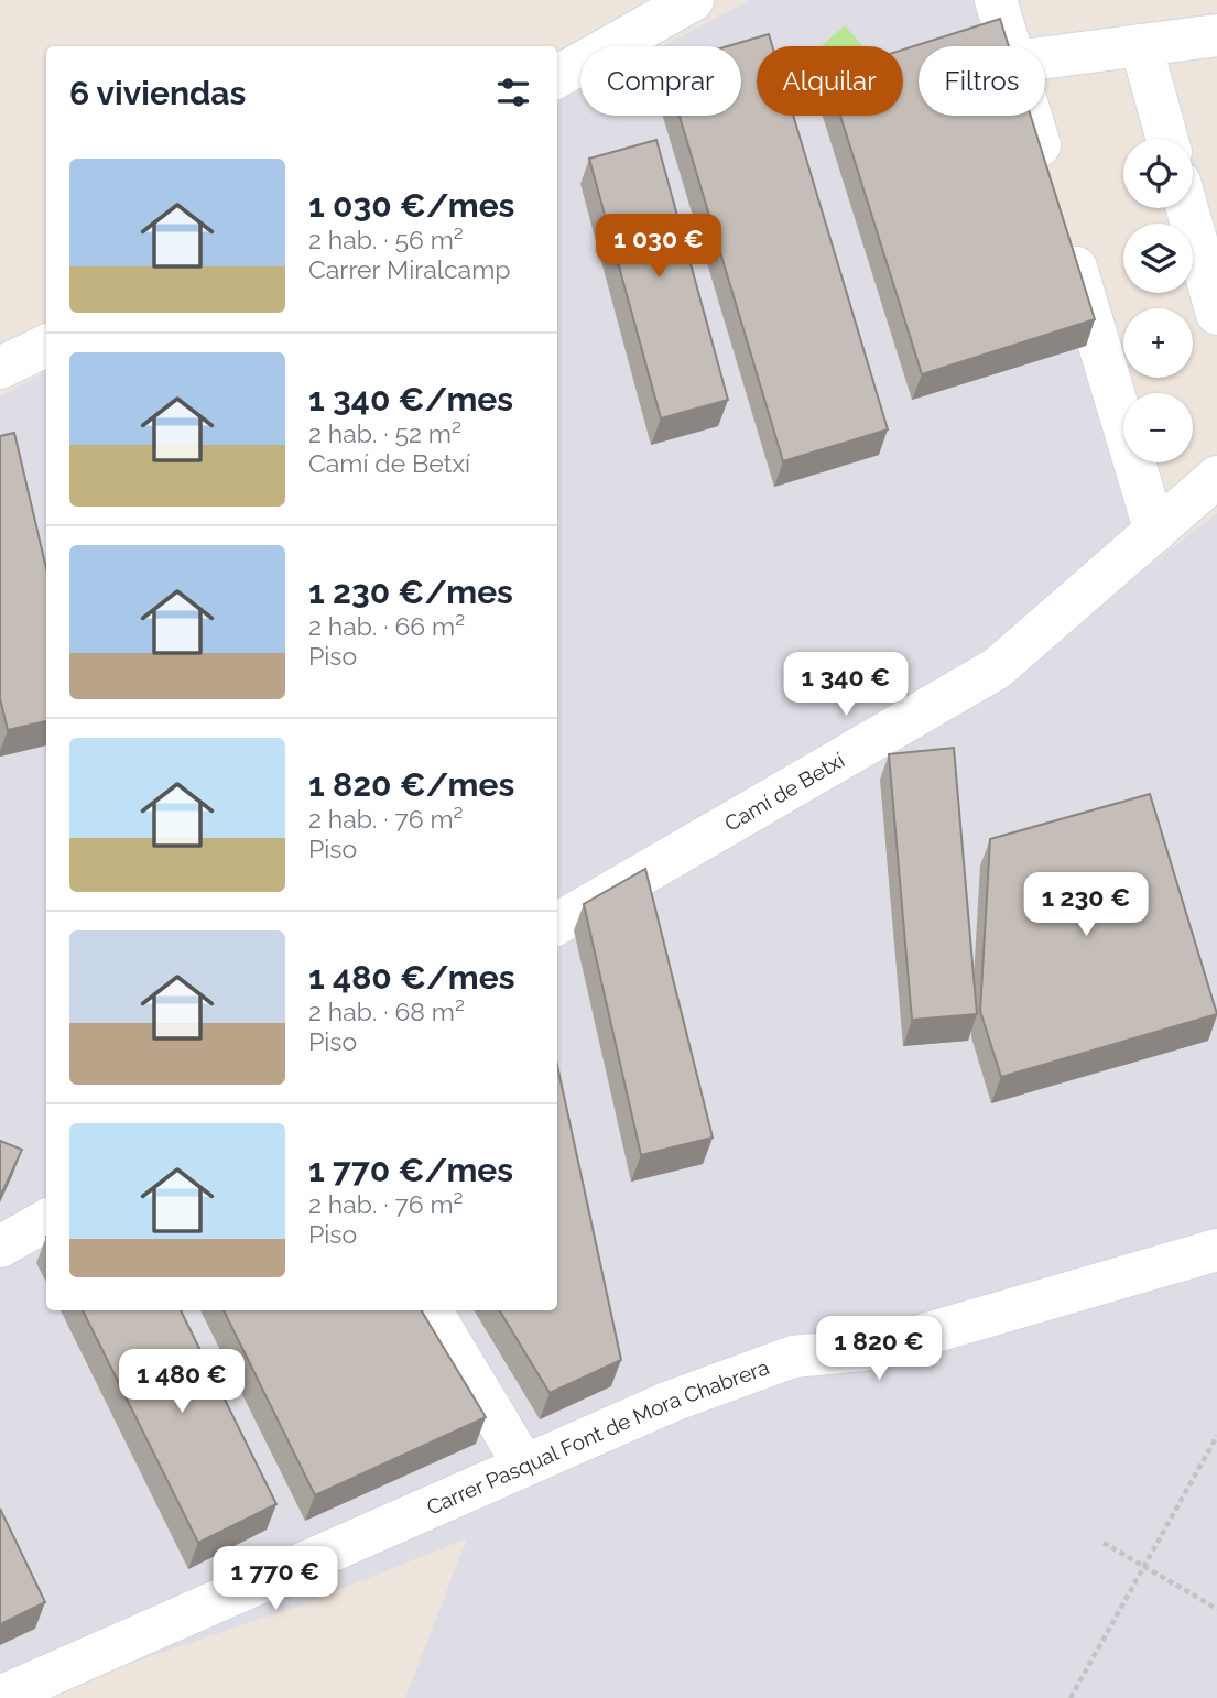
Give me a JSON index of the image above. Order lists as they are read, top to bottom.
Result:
{
  "streets": {
    "street": ["Camí de Betxí", "Carrer Pasqual Font de Mora Chabrera"]
  },
  "page": {
    "chip": ["Comprar", "Alquilar", "Filtros"],
    "heading": "6 viviendas",
    "map_buttons": ["+", "−"],
    "list": [
      {
        "name": "1 030 €/mes",
        "note": "2 hab. · 56 m² · Carrer Miralcamp"
      },
      {
        "name": "1 340 €/mes",
        "note": "2 hab. · 52 m² · Camí de Betxí"
      },
      {
        "name": "1 230 €/mes",
        "note": "2 hab. · 66 m² · Piso"
      },
      {
        "name": "1 820 €/mes",
        "note": "2 hab. · 76 m² · Piso"
      },
      {
        "name": "1 480 €/mes",
        "note": "2 hab. · 68 m² · Piso"
      },
      {
        "name": "1 770 €/mes",
        "note": "2 hab. · 76 m² · Piso"
      }
    ],
    "price": [
      "1 030 €",
      "1 340 €",
      "1 230 €",
      "1 820 €",
      "1 480 €",
      "1 770 €"
    ]
  }
}
